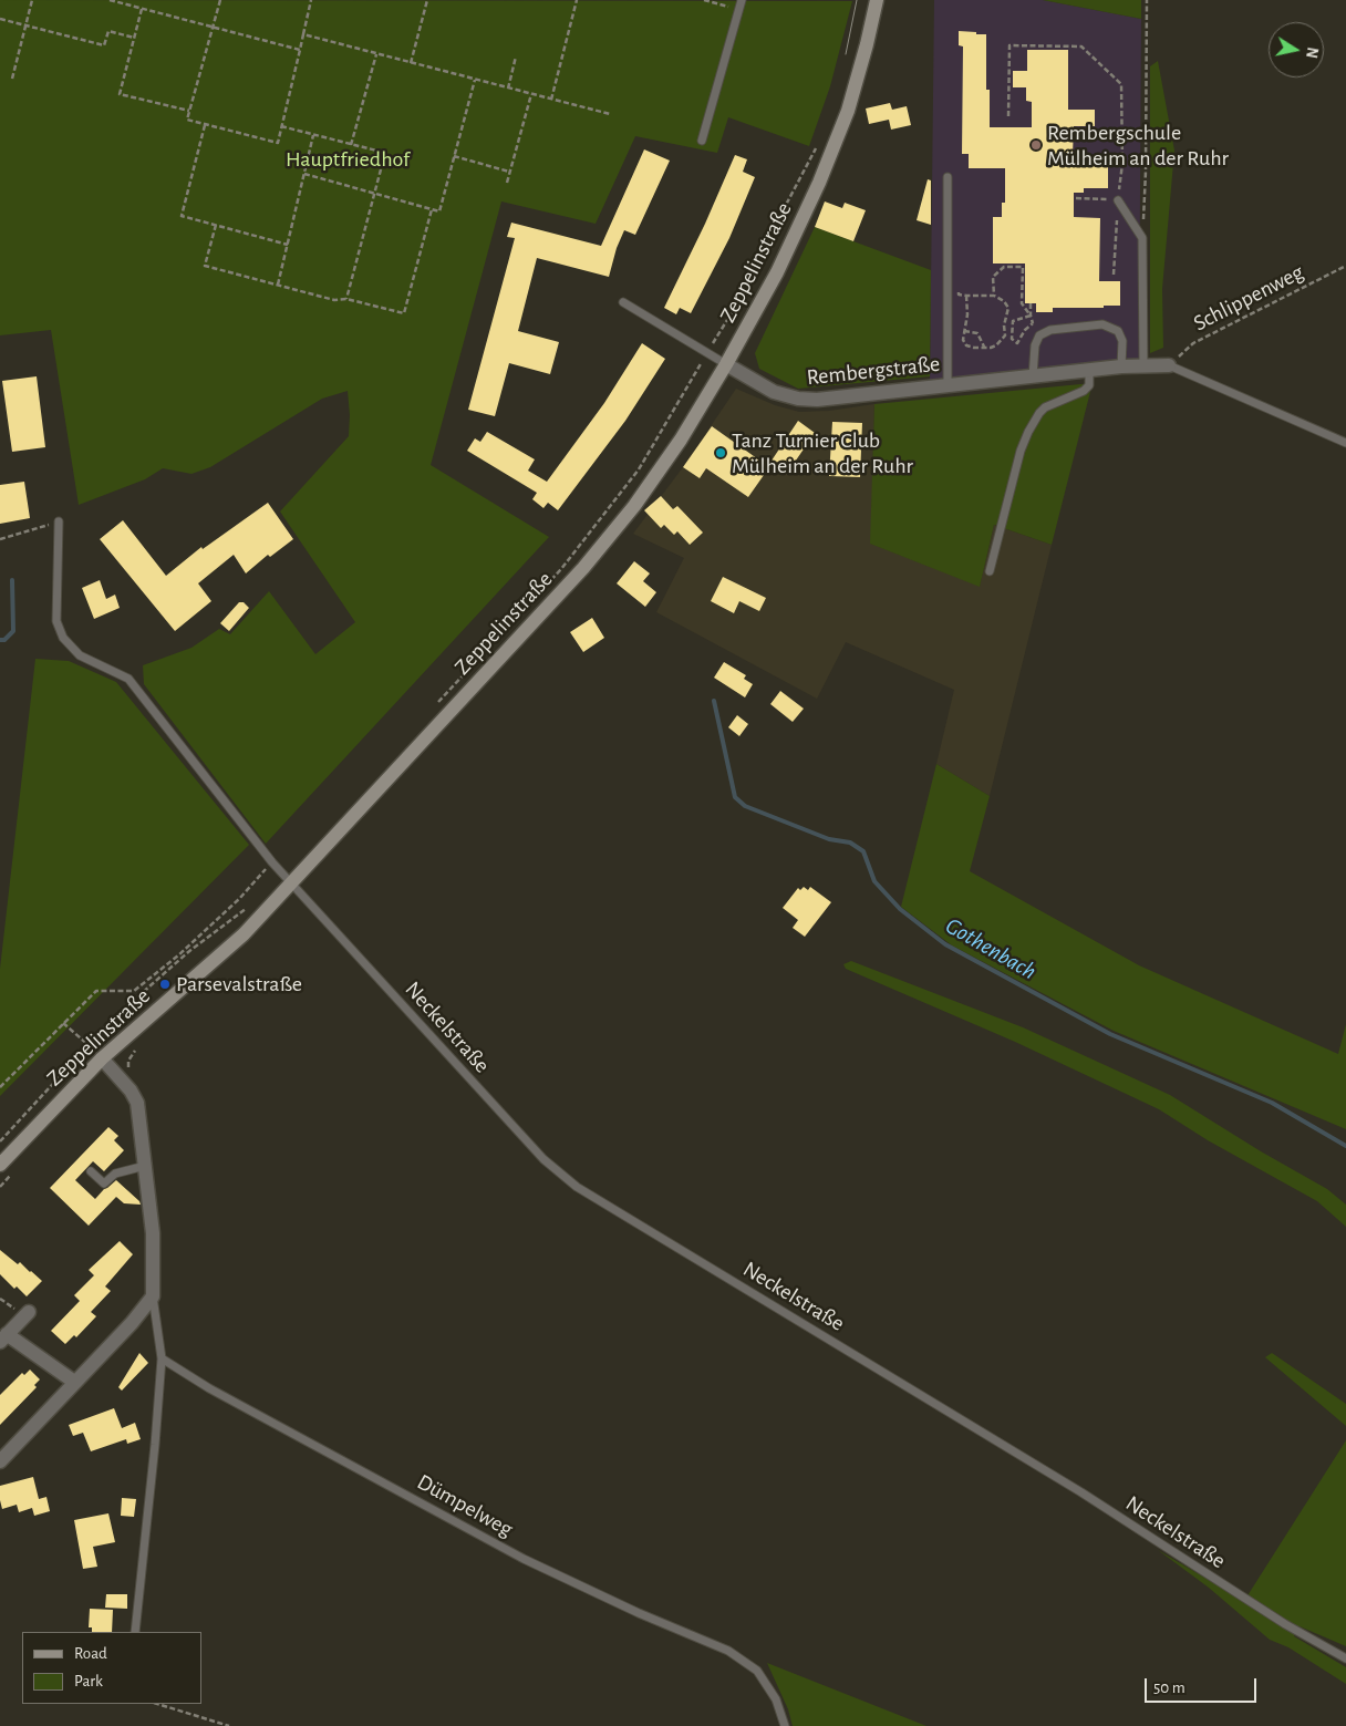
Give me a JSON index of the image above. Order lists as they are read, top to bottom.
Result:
{
  "streets": {
    "main road": ["Zeppelinstraße"],
    "street": ["Rembergstraße"],
    "lane": ["Neckelstraße", "Dümpelweg"],
    "path": ["Schlippenweg"]
  },
  "crossings": [
    ["Zeppelinstraße", "Rembergstraße"],
    ["Zeppelinstraße", "Neckelstraße"],
    ["Schlippenweg", "Rembergstraße"]
  ],
  "water": ["Gothenbach"],
  "parks": ["Hauptfriedhof"],
  "places": ["Rembergschule Mülheim an der Ruhr", "Tanz Turnier Club Mülheim an der Ruhr", "Parsevalstraße"],
  "legend": ["Road", "Park"],
  "scale_bar": "50 m",
  "north": "right"
}
